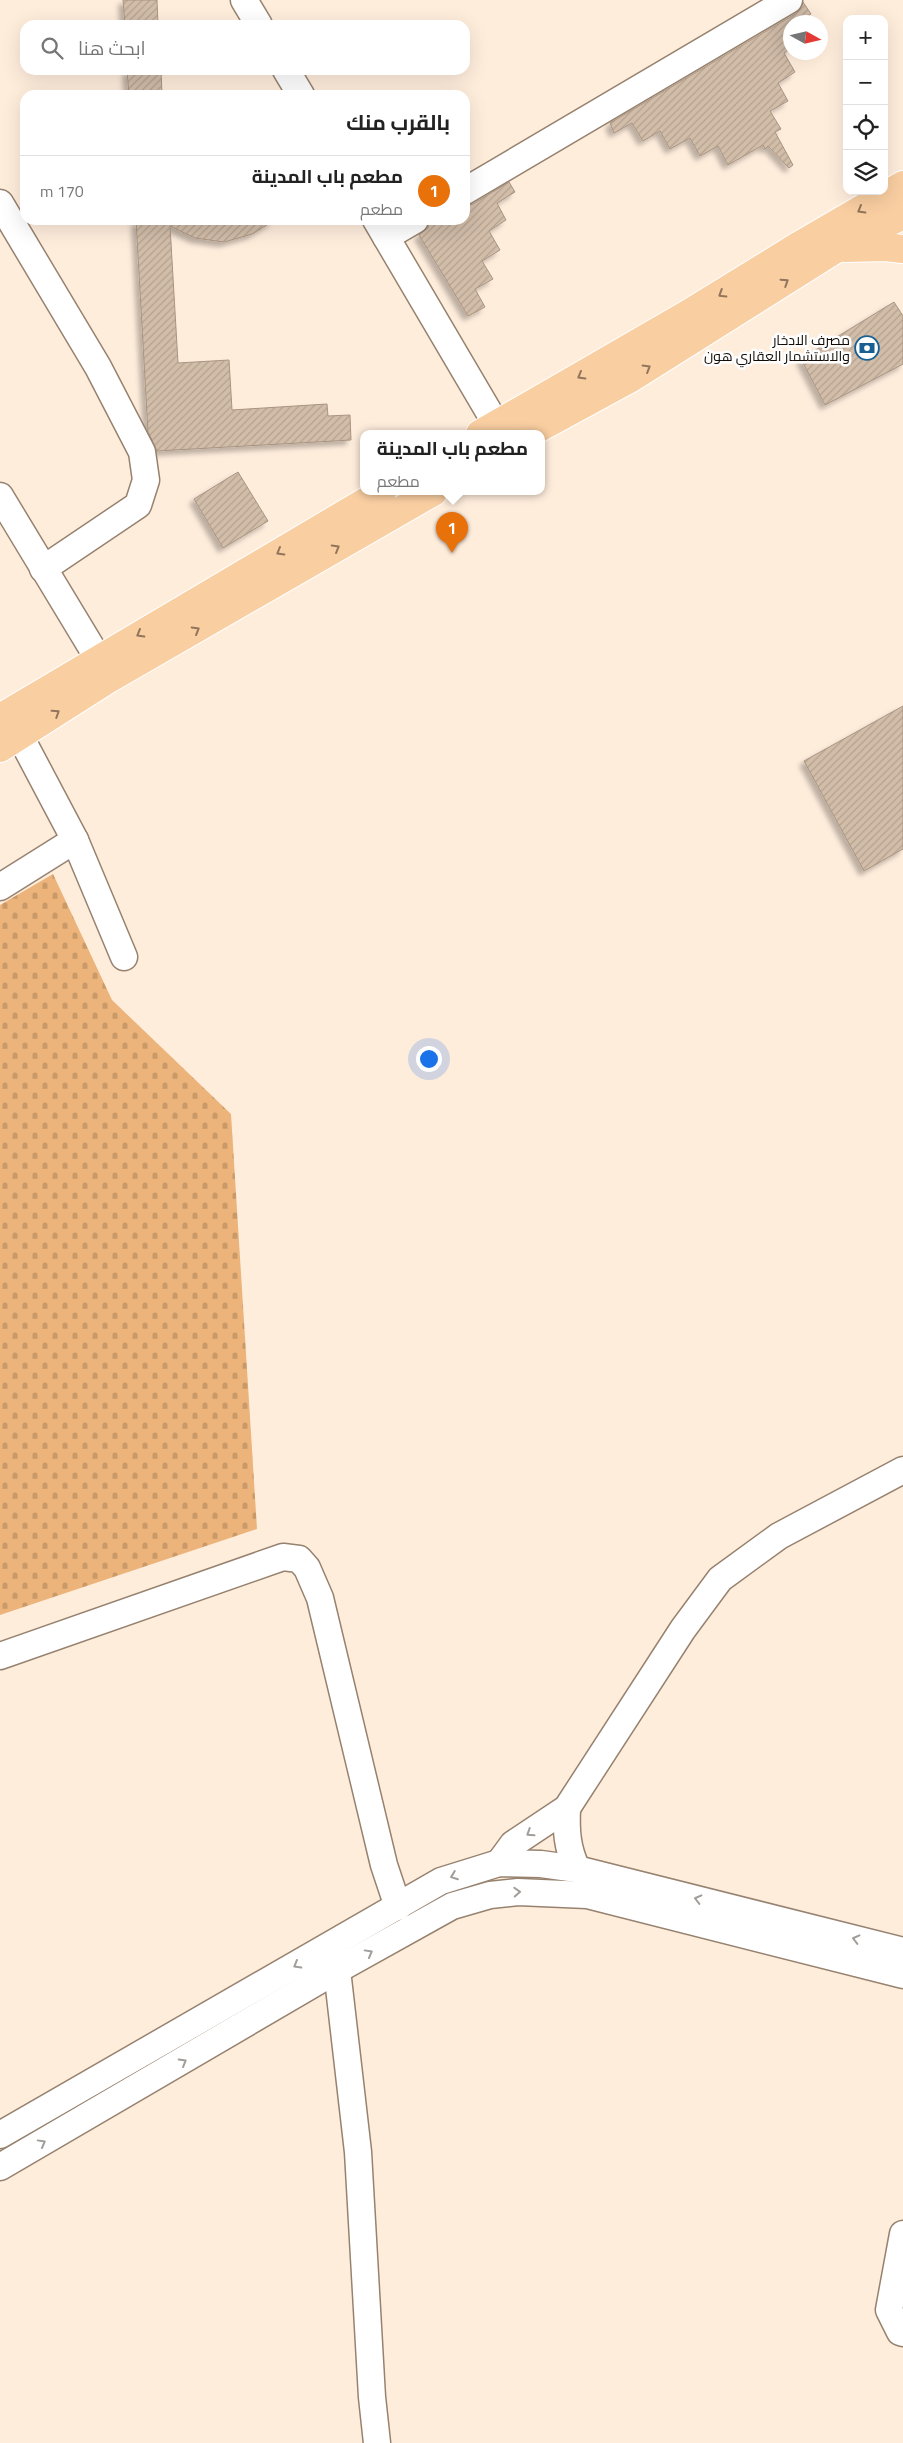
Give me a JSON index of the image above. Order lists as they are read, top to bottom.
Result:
{
  "places": {
    "bank": ["مصرف الادخار والاستشمار العقاري هون"]
  },
  "north": "right",
  "page": {
    "map_buttons": ["+", "−"],
    "search": "ابحث هنا",
    "heading": "بالقرب منك",
    "list": [
      {
        "mark": "1",
        "name": "مطعم باب المدينة",
        "note": "مطعم",
        "value": "170 m"
      }
    ],
    "popup": ["مطعم باب المدينة", "مطعم"],
    "pins": "1"
  }
}
